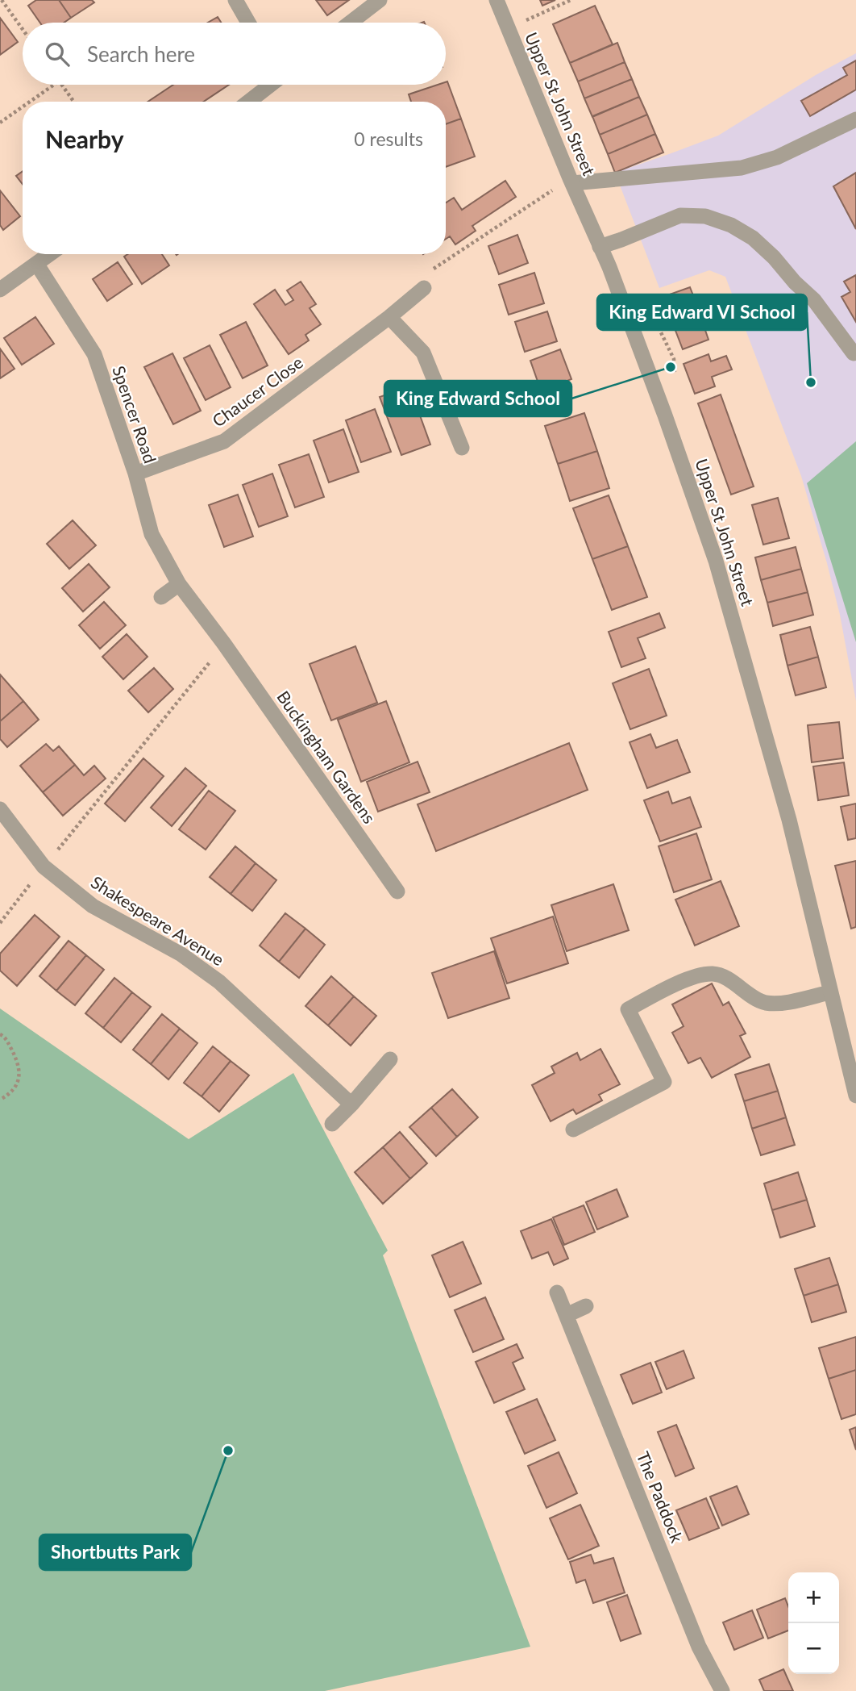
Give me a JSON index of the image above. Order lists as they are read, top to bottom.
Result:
{
  "streets": {
    "street": [
      "Upper St John Street",
      "Chaucer Close",
      "Spencer Road",
      "Buckingham Gardens",
      "Shakespeare Avenue",
      "The Paddock"
    ]
  },
  "crossings": [
    ["Chaucer Close", "Spencer Road"],
    ["Spencer Road", "Buckingham Gardens"]
  ],
  "places": ["King Edward School", "King Edward VI School", "Shortbutts Park"],
  "page": {
    "search": "Search here",
    "heading": ["Nearby", "0 results"],
    "map_buttons": ["+", "−"]
  }
}
